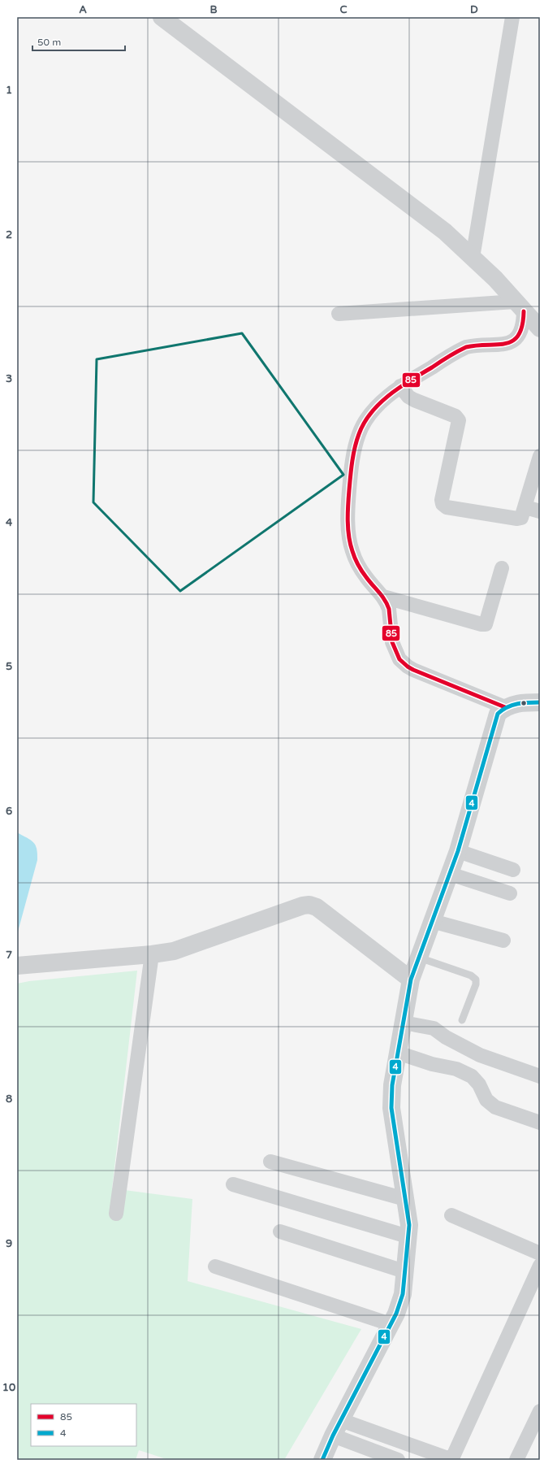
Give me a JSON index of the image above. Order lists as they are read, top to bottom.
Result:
{
  "lines": ["transit line 85", "transit line 4"],
  "legend": ["85", "4"],
  "scale_bar": "50 m",
  "grid": {
    "columns": [
      "A",
      "B",
      "C",
      "D"
    ],
    "rows": [
      "1",
      "2",
      "3",
      "4",
      "5",
      "6",
      "7",
      "8",
      "9",
      "10"
    ]
  }
}
